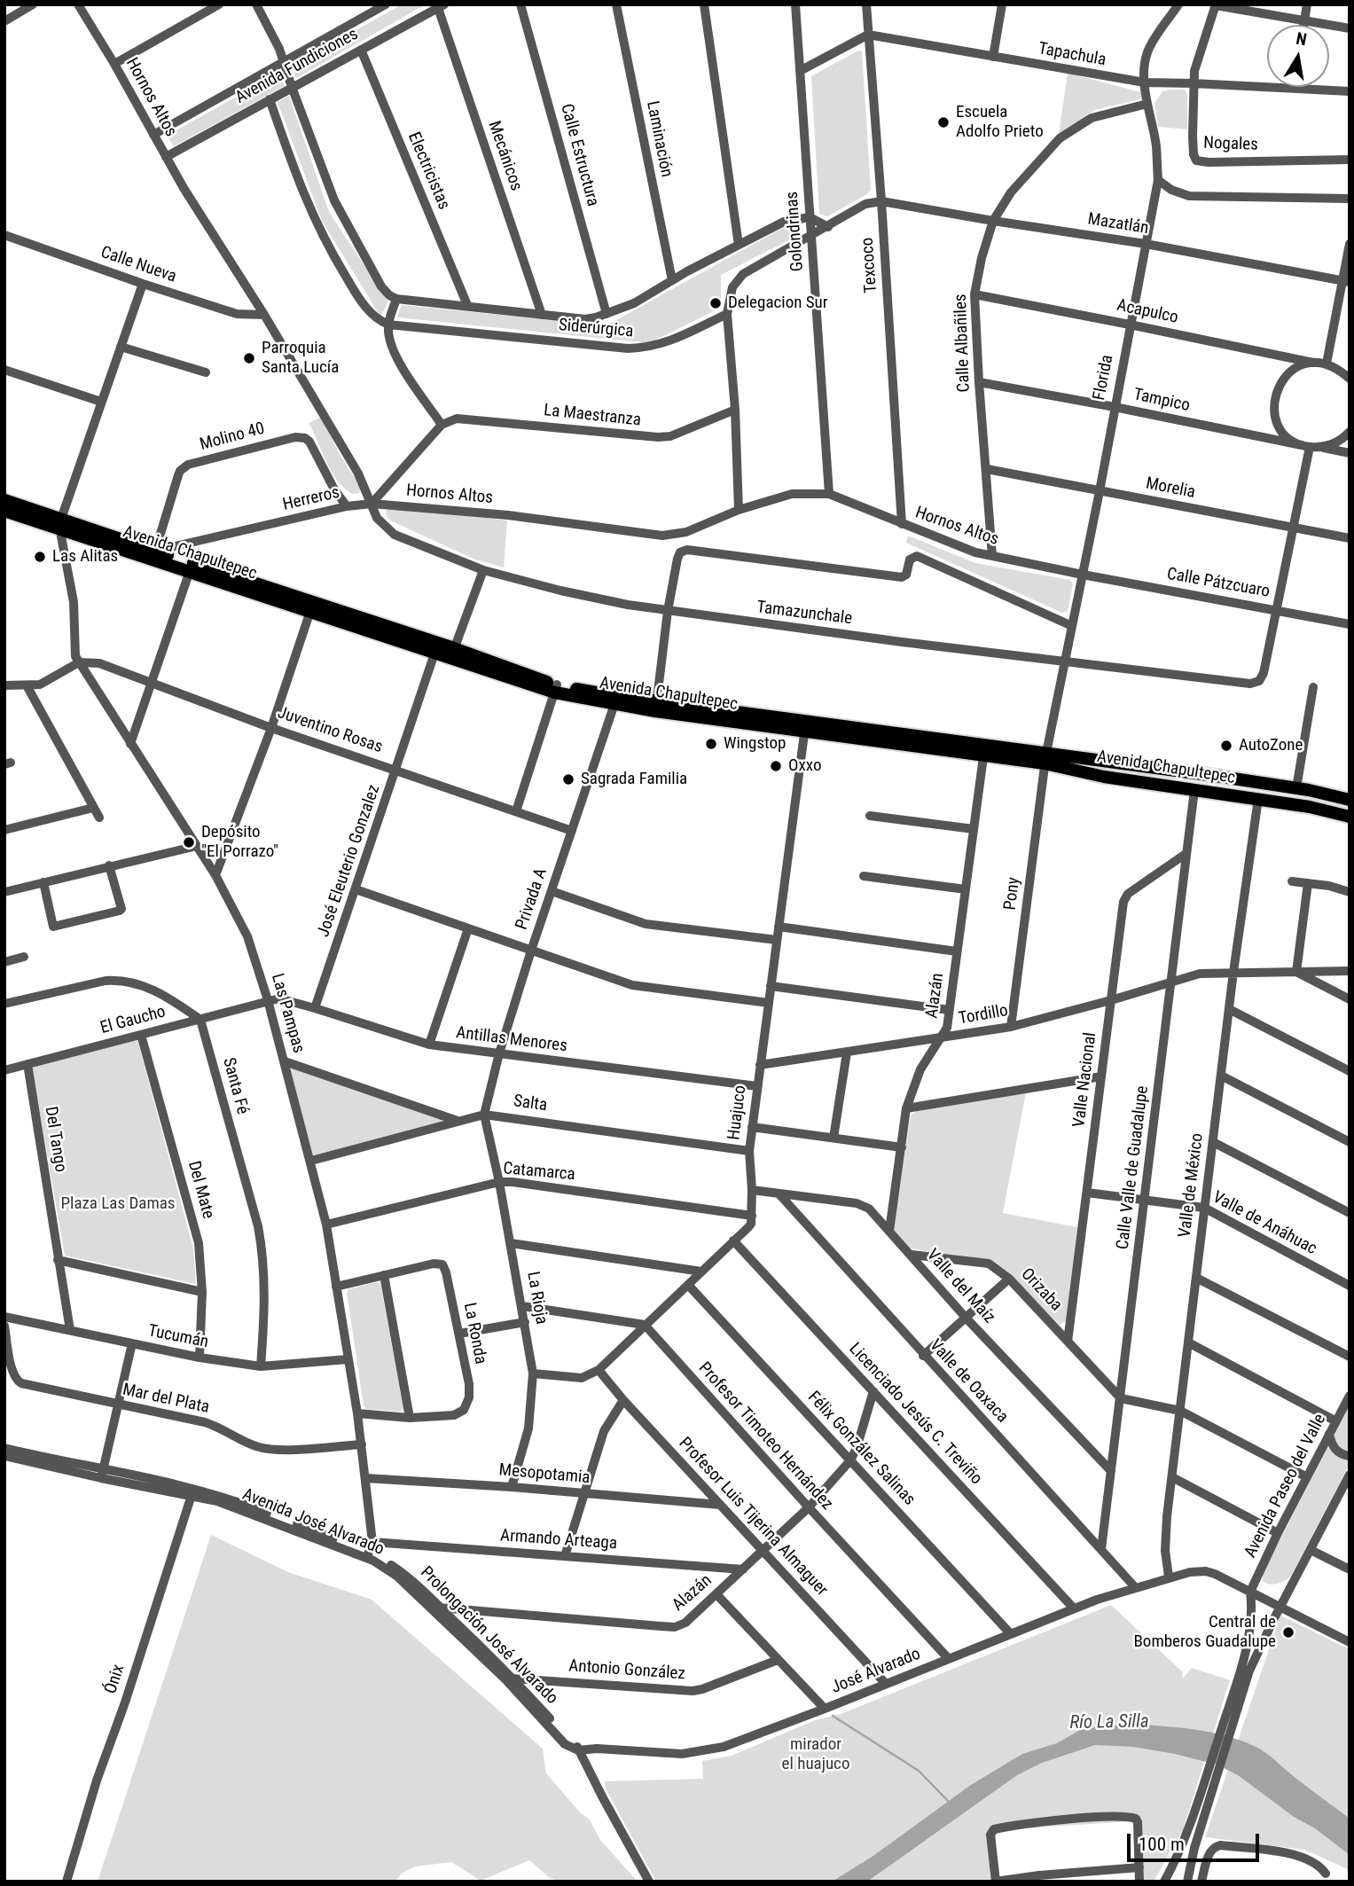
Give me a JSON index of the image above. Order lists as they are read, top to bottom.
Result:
{
  "streets": {
    "main road": ["Avenida Chapultepec"],
    "street": [
      "Tapachula",
      "Avenida Fundiciones",
      "Hornos Altos",
      "Laminación",
      "Nogales",
      "Calle Estructura",
      "Mecánicos",
      "Electricistas",
      "Mazatlán",
      "Golondrinas",
      "Calle Nueva",
      "Texcoco",
      "Acapulco",
      "Siderúrgica",
      "Calle Albañiles",
      "Florida",
      "Tampico",
      "La Maestranza",
      "Molino 40",
      "Morelia",
      "Herreros",
      "Calle Pátzcuaro",
      "Tamazunchale",
      "Juventino Rosas",
      "José Eleuterio Gonzalez",
      "Pony",
      "Privada A",
      "Alazán",
      "Las Pampas",
      "Tordillo",
      "El Gaucho",
      "Antillas Menores",
      "Valle Nacional",
      "Santa Fé",
      "Salta",
      "Huajuco",
      "Del Tango",
      "Calle Valle de Guadalupe",
      "Catamarca",
      "Valle de México",
      "Del Mate",
      "Valle de Anáhuac",
      "Valle del Maíz",
      "Orizaba",
      "La Rioja",
      "La Ronda",
      "Tucumán",
      "Valle de Oaxaca",
      "Mar del Plata",
      "Licenciado Jesús C. Treviño",
      "Profesor Timoteo Hernández",
      "Félix González Salinas",
      "Mesopotamia",
      "Avenida Paseo del Valle",
      "Profesor Luis Tijerina Almaguer",
      "Armando Arteaga",
      "Prolongación José Alvarado",
      "Antonio González",
      "José Alvarado",
      "Ónix"
    ]
  },
  "crossings": [
    ["Tapachula", "Nogales"],
    ["Tapachula", "Texcoco"],
    ["Tapachula", "Florida"],
    ["Avenida Fundiciones", "Hornos Altos"],
    ["Avenida Fundiciones", "Mecánicos"],
    ["Avenida Fundiciones", "Electricistas"],
    ["Hornos Altos", "Golondrinas"],
    ["Hornos Altos", "Calle Nueva"],
    ["Hornos Altos", "Texcoco"],
    ["Hornos Altos", "Calle Albañiles"],
    ["Hornos Altos", "Florida"],
    ["Hornos Altos", "Herreros"],
    ["Hornos Altos", "Calle Pátzcuaro"],
    ["Hornos Altos", "Tamazunchale"],
    ["Laminación", "Siderúrgica"],
    ["Calle Estructura", "Siderúrgica"],
    ["Mecánicos", "Siderúrgica"],
    ["Electricistas", "Siderúrgica"],
    ["Mazatlán", "Texcoco"],
    ["Mazatlán", "Calle Albañiles"],
    ["Mazatlán", "Florida"],
    ["Golondrinas", "Siderúrgica"],
    ["Acapulco", "Calle Albañiles"],
    ["Acapulco", "Florida"],
    ["Calle Albañiles", "Florida"],
    ["Calle Albañiles", "Tampico"],
    ["Calle Albañiles", "Morelia"],
    ["Florida", "Tampico"],
    ["Florida", "Morelia"],
    ["Florida", "Avenida Chapultepec"],
    ["Florida", "Calle Pátzcuaro"],
    ["Florida", "Tamazunchale"],
    ["Florida", "Pony"],
    ["Molino 40", "Herreros"],
    ["Molino 40", "Avenida Chapultepec"],
    ["Herreros", "Avenida Chapultepec"],
    ["Herreros", "Tamazunchale"],
    ["Avenida Chapultepec", "José Eleuterio Gonzalez"],
    ["Avenida Chapultepec", "Pony"],
    ["Avenida Chapultepec", "Privada A"],
    ["Avenida Chapultepec", "Alazán"],
    ["Avenida Chapultepec", "Las Pampas"],
    ["Avenida Chapultepec", "Huajuco"],
    ["Avenida Chapultepec", "Calle Valle de Guadalupe"],
    ["Avenida Chapultepec", "Valle de México"],
    ["Calle Pátzcuaro", "Tamazunchale"],
    ["Juventino Rosas", "José Eleuterio Gonzalez"],
    ["Juventino Rosas", "Privada A"],
    ["Juventino Rosas", "Las Pampas"],
    ["José Eleuterio Gonzalez", "Antillas Menores"],
    ["Pony", "Tordillo"],
    ["Privada A", "Antillas Menores"],
    ["Privada A", "Salta"],
    ["Privada A", "La Rioja"],
    ["Alazán", "Tordillo"],
    ["Alazán", "Valle del Maíz"],
    ["Alazán", "Licenciado Jesús C. Treviño"],
    ["Alazán", "Profesor Timoteo Hernández"],
    ["Alazán", "Félix González Salinas"],
    ["Alazán", "Profesor Luis Tijerina Almaguer"],
    ["Alazán", "Armando Arteaga"],
    ["Alazán", "Prolongación José Alvarado"],
    ["Las Pampas", "El Gaucho"],
    ["Las Pampas", "Antillas Menores"],
    ["Las Pampas", "Salta"],
    ["Las Pampas", "Catamarca"],
    ["Las Pampas", "La Ronda"],
    ["Las Pampas", "Tucumán"],
    ["Las Pampas", "Mar del Plata"],
    ["Las Pampas", "Mesopotamia"],
    ["Las Pampas", "Armando Arteaga"],
    ["Las Pampas", "Prolongación José Alvarado"],
    ["Tordillo", "Valle Nacional"],
    ["Tordillo", "Huajuco"],
    ["Tordillo", "Calle Valle de Guadalupe"],
    ["El Gaucho", "Antillas Menores"],
    ["El Gaucho", "Santa Fé"],
    ["El Gaucho", "Del Tango"],
    ["El Gaucho", "Del Mate"],
    ["Antillas Menores", "Huajuco"],
    ["Valle Nacional", "Calle Valle de Guadalupe"],
    ["Valle Nacional", "Valle de Anáhuac"],
    ["Valle Nacional", "Orizaba"],
    ["Santa Fé", "Tucumán"],
    ["Salta", "Huajuco"],
    ["Salta", "La Rioja"],
    ["Huajuco", "Catamarca"],
    ["Huajuco", "Valle del Maíz"],
    ["Del Tango", "Tucumán"],
    ["Calle Valle de Guadalupe", "Valle de Anáhuac"],
    ["Calle Valle de Guadalupe", "Valle del Maíz"],
    ["Calle Valle de Guadalupe", "Orizaba"],
    ["Calle Valle de Guadalupe", "Valle de Oaxaca"],
    ["Catamarca", "La Rioja"],
    ["Valle de México", "Valle de Anáhuac"],
    ["Valle de México", "José Alvarado"],
    ["Del Mate", "Tucumán"],
    ["Valle del Maíz", "Orizaba"],
    ["Valle del Maíz", "Valle de Oaxaca"],
    ["La Rioja", "Mesopotamia"],
    ["Valle de Oaxaca", "José Alvarado"],
    ["Licenciado Jesús C. Treviño", "José Alvarado"],
    ["Profesor Timoteo Hernández", "José Alvarado"],
    ["Félix González Salinas", "José Alvarado"],
    ["Mesopotamia", "Profesor Luis Tijerina Almaguer"],
    ["Avenida Paseo del Valle", "José Alvarado"],
    ["Profesor Luis Tijerina Almaguer", "José Alvarado"],
    ["Armando Arteaga", "Prolongación José Alvarado"],
    ["Prolongación José Alvarado", "Antonio González"],
    ["Prolongación José Alvarado", "Ónix"]
  ],
  "water": ["Río La Silla"],
  "parks": ["Plaza Las Damas", "mirador el huajuco"],
  "places": [
    "Escuela Adolfo Prieto",
    "Delegacion Sur",
    "Parroquia Santa Lucía",
    "Las Alitas",
    "Wingstop",
    "AutoZone",
    "Oxxo",
    "Sagrada Familia",
    "Depósito \"El Porrazo\"",
    "Central de Bomberos Guadalupe"
  ],
  "scale_bar": "100 m",
  "north": "top"
}
